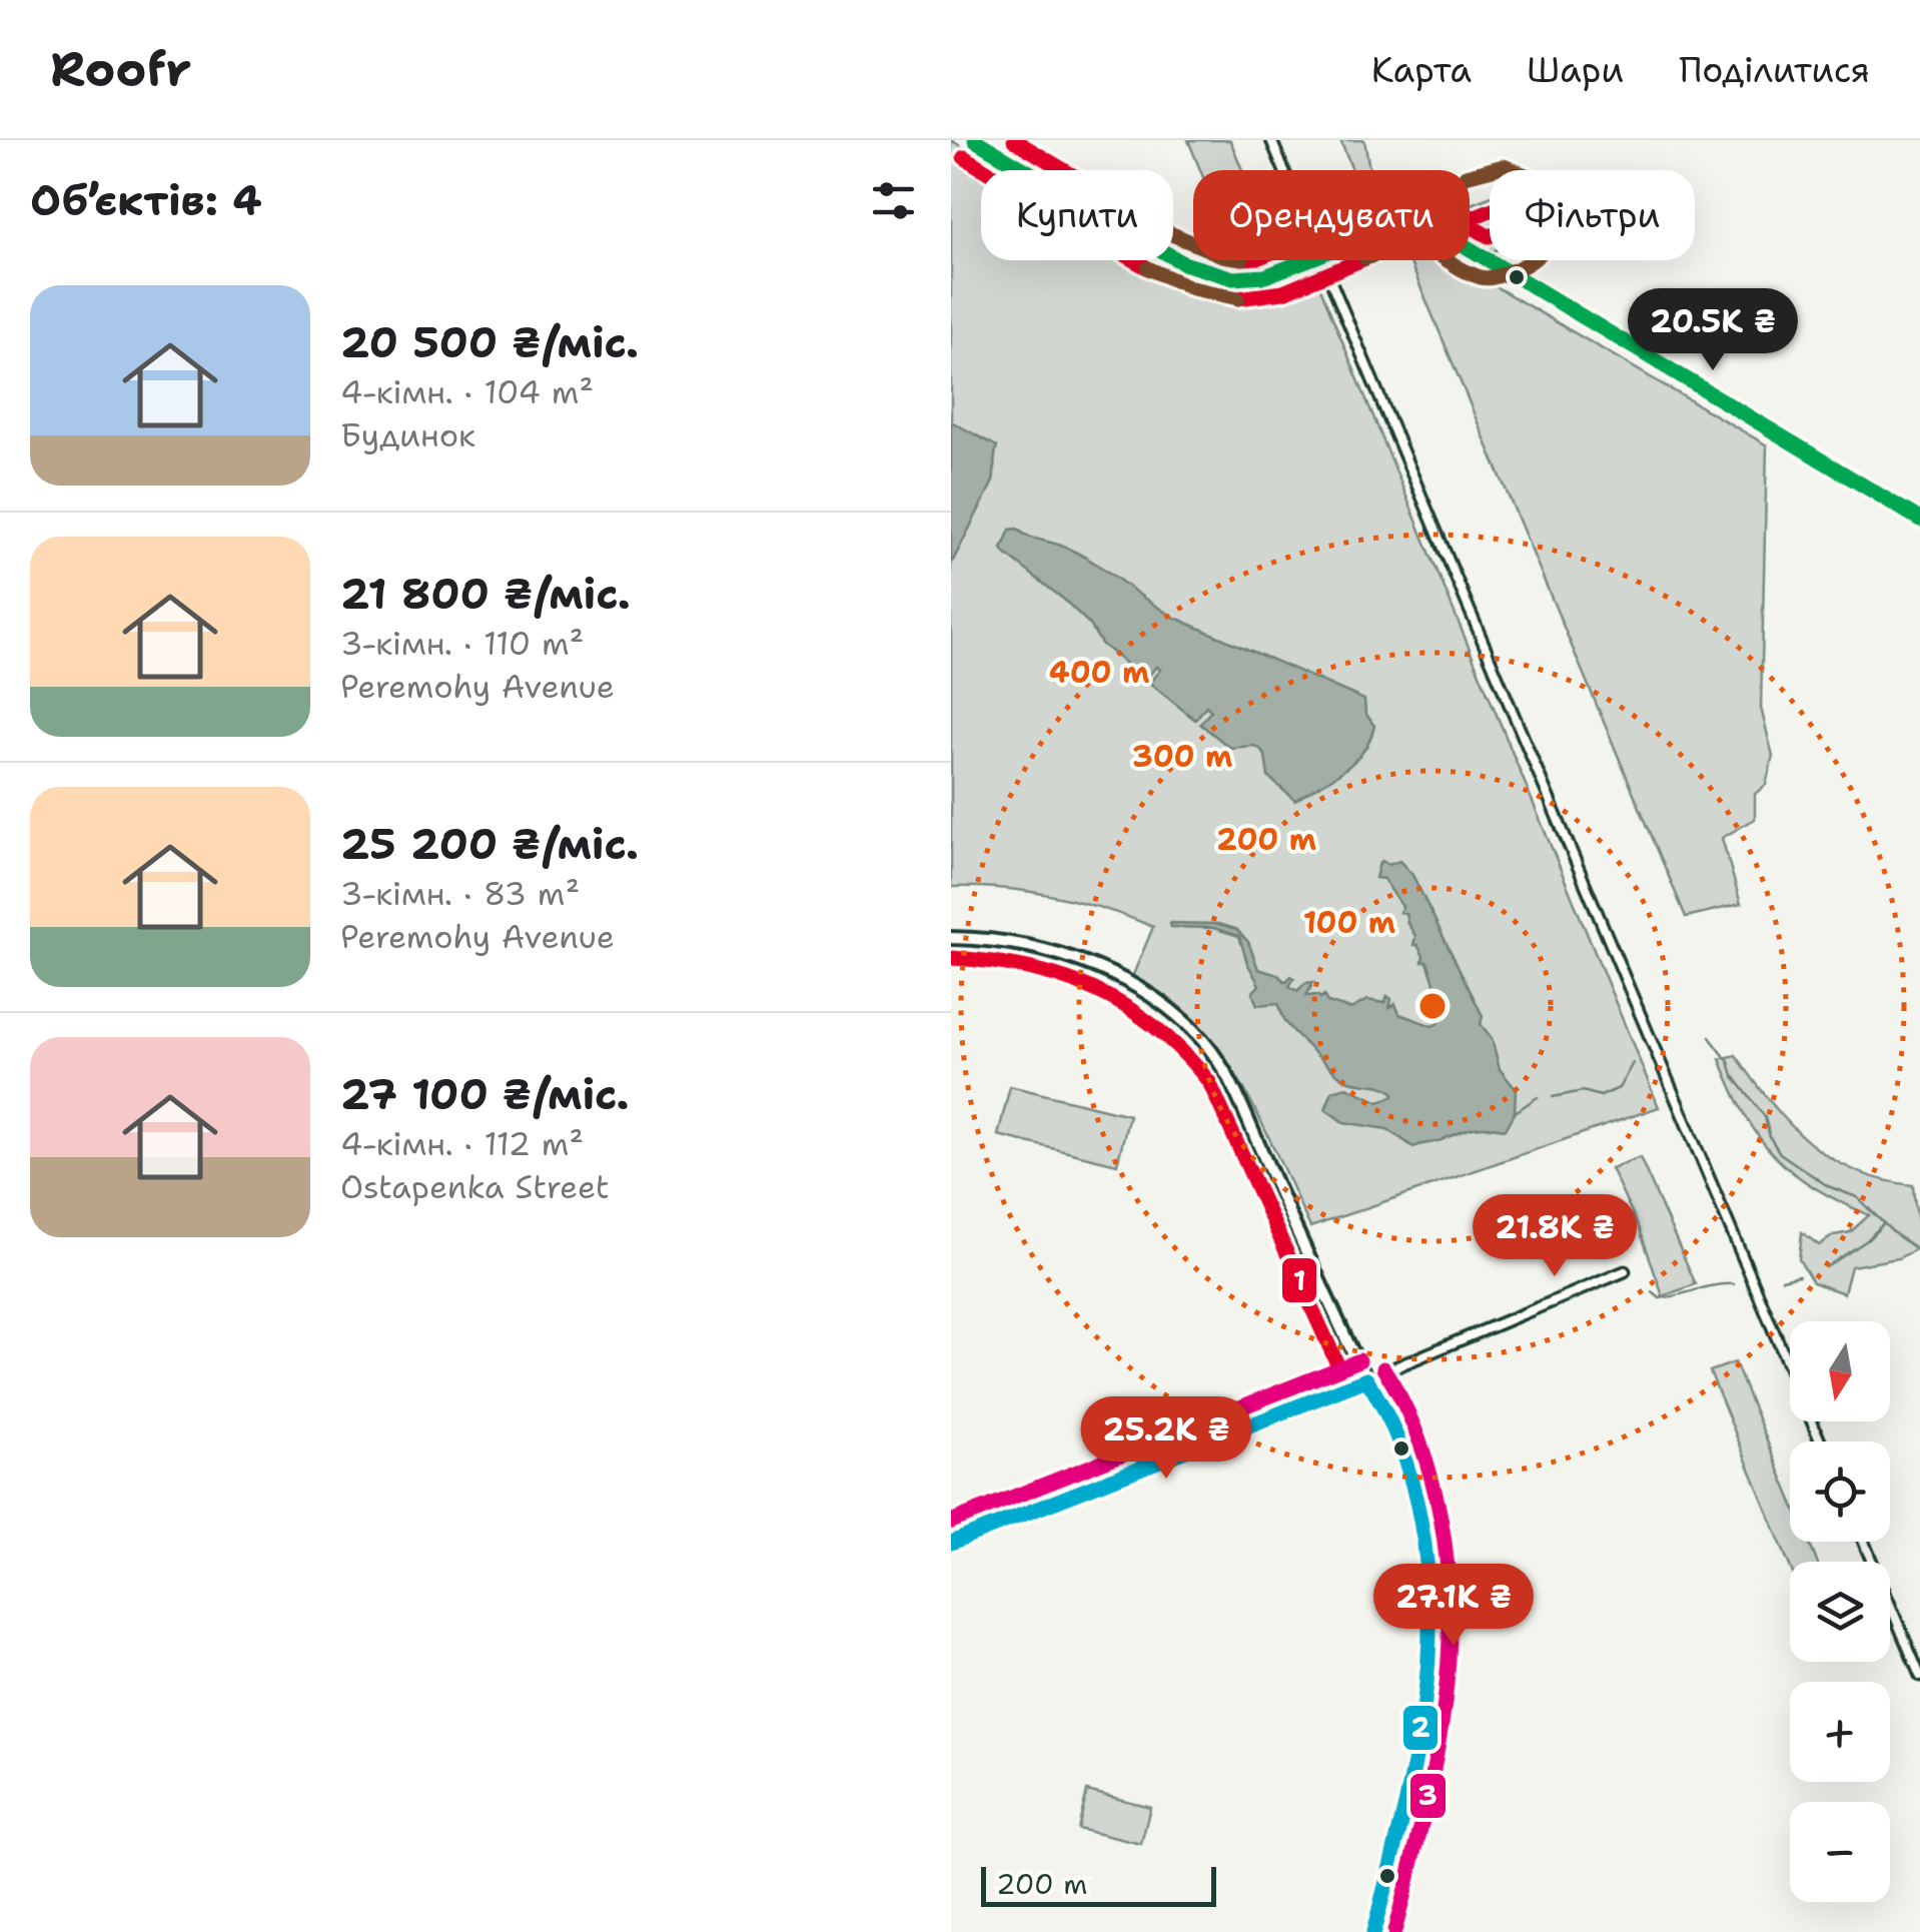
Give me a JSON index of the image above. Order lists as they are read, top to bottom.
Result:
{
  "lines": ["transit line 1", "transit line 3", "transit line 2"],
  "scale_bar": "200 m",
  "north": "bottom",
  "page": {
    "header": "Roofr",
    "nav": ["Карта", "Шари", "Поділитися"],
    "heading": "Об’єктів: 4",
    "chip": ["Купити", "Орендувати", "Фільтри"],
    "list": [
      {
        "name": "20 500 ₴/міс.",
        "note": "4-кімн. · 104 m² · Будинок"
      },
      {
        "name": "21 800 ₴/міс.",
        "note": "3-кімн. · 110 m² · Peremohy Avenue"
      },
      {
        "name": "25 200 ₴/міс.",
        "note": "3-кімн. · 83 m² · Peremohy Avenue"
      },
      {
        "name": "27 100 ₴/міс.",
        "note": "4-кімн. · 112 m² · Ostapenka Street"
      }
    ],
    "price": [
      "20.5K ₴",
      "21.8K ₴",
      "25.2K ₴",
      "27.1K ₴"
    ],
    "map_buttons": ["+", "−"],
    "scale": "200 m"
  },
  "rings": [
    "400 m",
    "300 m",
    "200 m",
    "100 m"
  ]
}
